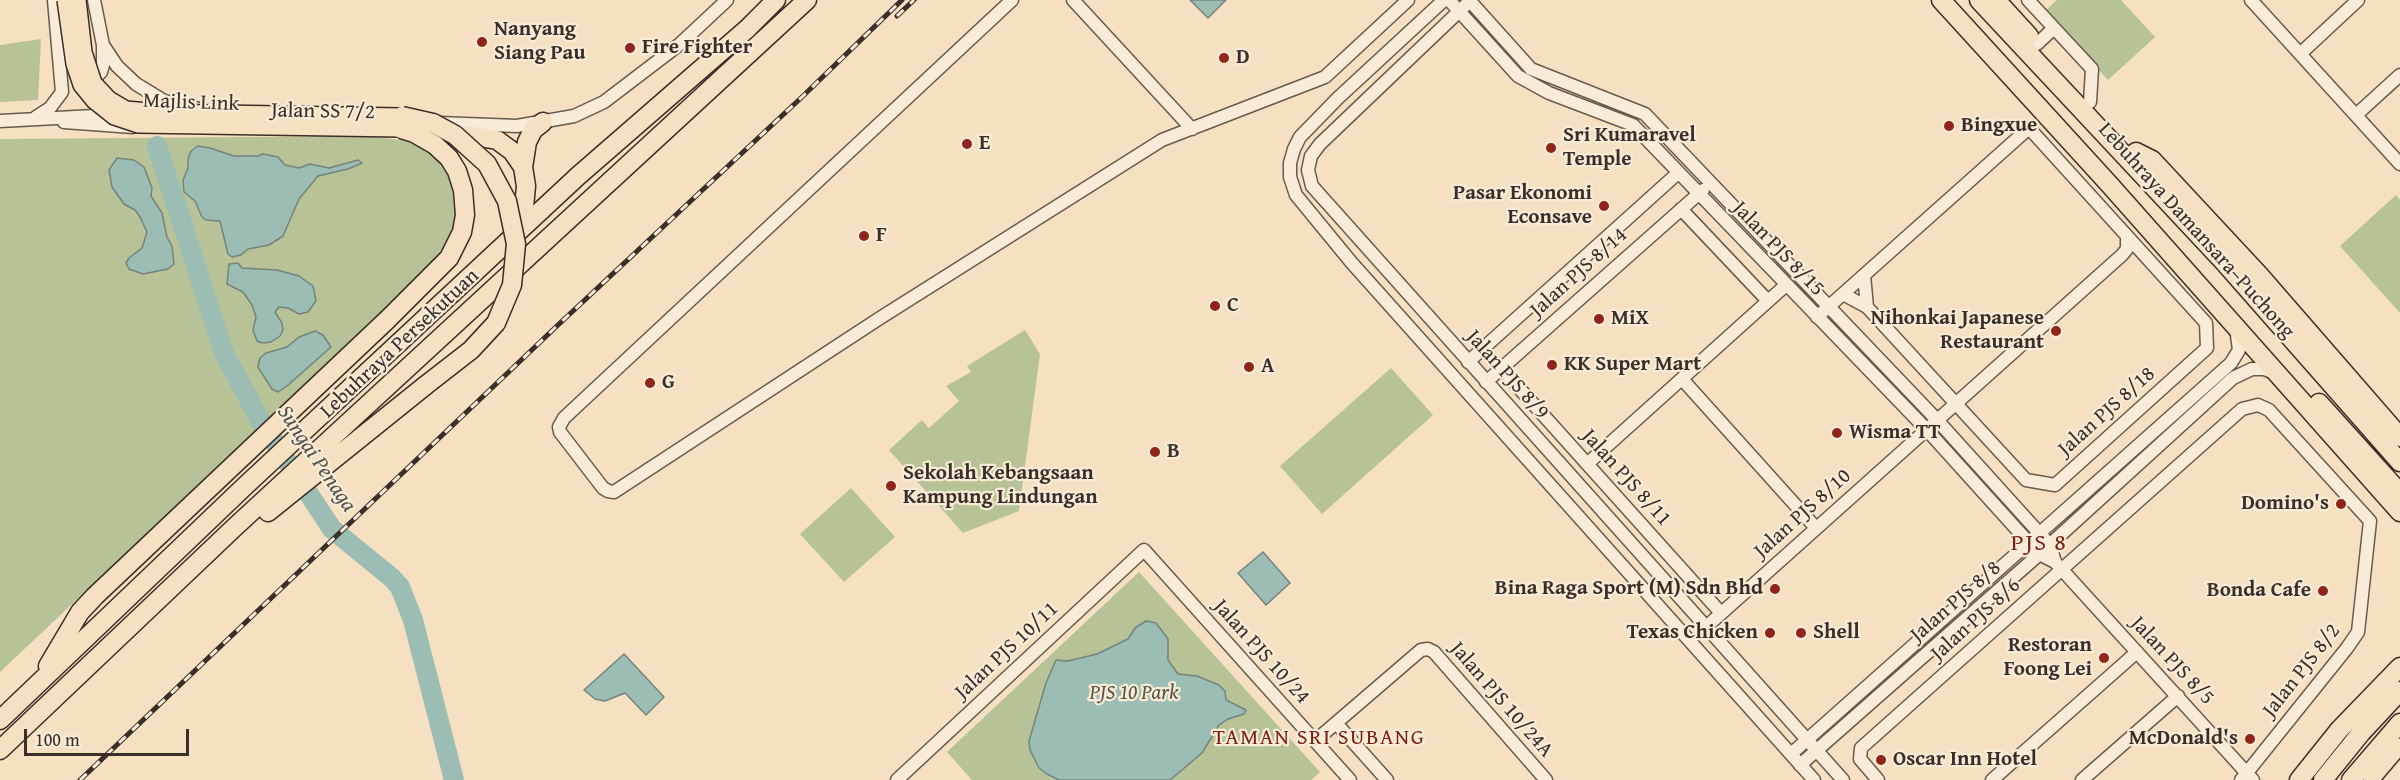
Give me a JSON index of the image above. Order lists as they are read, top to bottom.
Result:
{
  "streets": {
    "highway": ["Lebuhraya Damansara–Puchong", "Lebuhraya Persekutuan"],
    "main road": ["Majlis Link"],
    "street": [
      "Jalan SS 7/2",
      "Jalan PJS 8/15",
      "Jalan PJS 8/14",
      "Jalan PJS 8/9",
      "Jalan PJS 8/18",
      "Jalan PJS 8/11",
      "Jalan PJS 8/10",
      "Jalan PJS 8/8",
      "Jalan PJS 8/6",
      "Jalan PJS 10/11",
      "Jalan PJS 10/24",
      "Jalan PJS 8/5",
      "Jalan PJS 8/2",
      "Jalan PJS 10/24A"
    ]
  },
  "crossings": [
    ["Jalan PJS 8/15", "Jalan PJS 8/14"],
    ["Jalan PJS 8/15", "Jalan PJS 8/18"],
    ["Jalan PJS 8/15", "Jalan PJS 8/10"],
    ["Jalan PJS 8/15", "Jalan PJS 8/8"],
    ["Jalan PJS 8/15", "Jalan PJS 8/6"],
    ["Jalan PJS 8/15", "Jalan PJS 8/5"],
    ["Jalan PJS 8/14", "Jalan PJS 8/9"],
    ["Jalan PJS 8/14", "Jalan PJS 8/11"],
    ["Jalan PJS 8/9", "Jalan PJS 8/10"],
    ["Jalan PJS 8/9", "Jalan PJS 8/8"],
    ["Jalan PJS 8/11", "Jalan PJS 8/10"],
    ["Jalan PJS 8/6", "Jalan PJS 8/5"],
    ["Jalan PJS 8/6", "Jalan PJS 8/2"],
    ["Jalan PJS 10/11", "Jalan PJS 10/24"],
    ["Jalan PJS 10/24", "Jalan PJS 10/24A"],
    ["Jalan PJS 8/5", "Jalan PJS 8/2"]
  ],
  "districts": ["PJS 8", "TAMAN SRI SUBANG"],
  "water": ["Sungai Penaga"],
  "parks": ["PJS 10 Park"],
  "places": [
    "Nanyang Siang Pau",
    "Fire Fighter",
    "D",
    "Bingxue",
    "E",
    "Sri Kumaravel Temple",
    "Pasar Ekonomi Econsave",
    "F",
    "C",
    "MiX",
    "Nihonkai Japanese Restaurant",
    "KK Super Mart",
    "A",
    "G",
    "Wisma TT",
    "B",
    "Sekolah Kebangsaan Kampung Lindungan",
    "Domino's",
    "Bina Raga Sport (M) Sdn Bhd",
    "Bonda Cafe",
    "Texas Chicken",
    "Shell",
    "Restoran Foong Lei",
    "McDonald's",
    "Oscar Inn Hotel"
  ],
  "scale_bar": "100 m"
}
